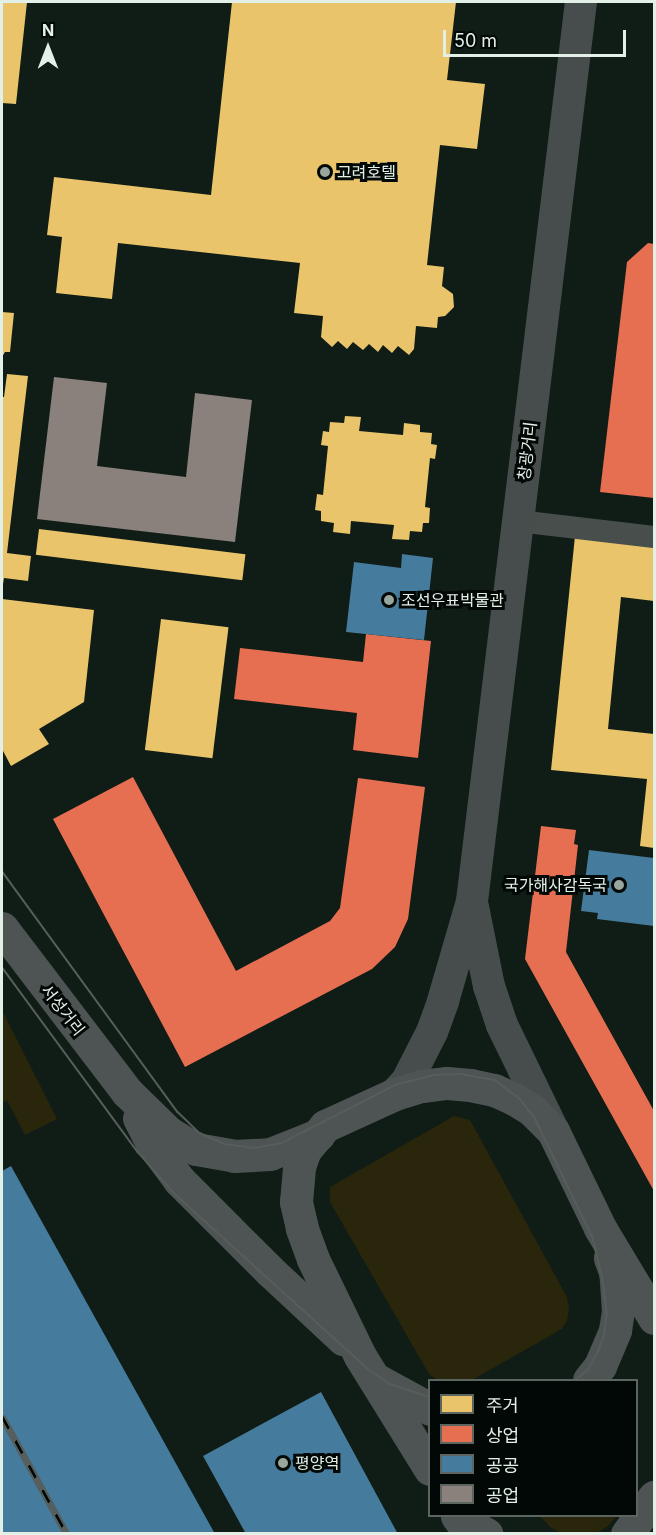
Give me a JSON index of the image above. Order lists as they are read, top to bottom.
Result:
{
  "streets": {
    "main road": ["창광거리", "서성거리"]
  },
  "places": [
    "고려호텔",
    "조선우표박물관",
    "국가해사감독국",
    "평양역"
  ],
  "legend": [
    "주거",
    "상업",
    "공공",
    "공업"
  ],
  "scale_bar": "50 m",
  "north": "top"
}
